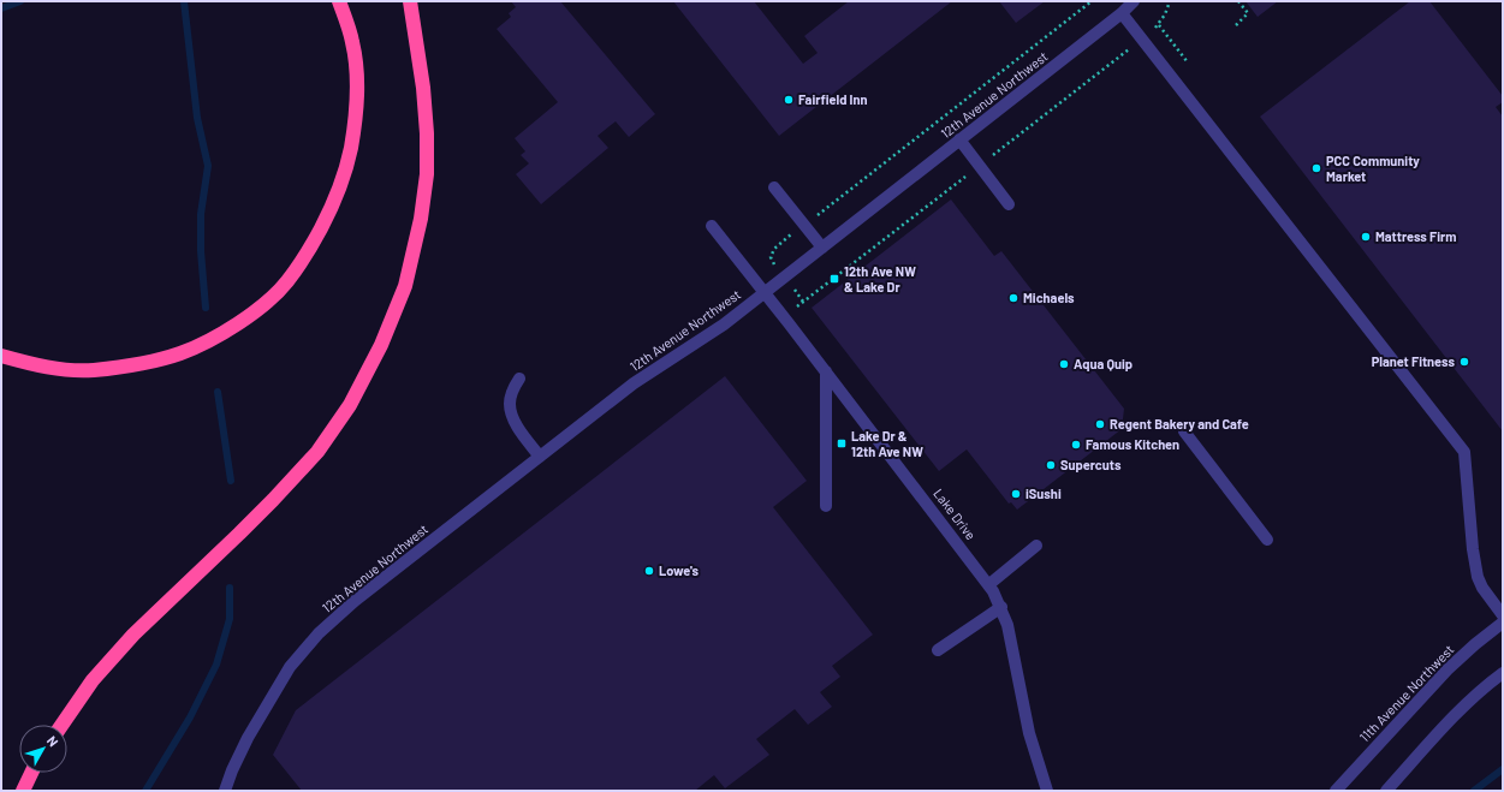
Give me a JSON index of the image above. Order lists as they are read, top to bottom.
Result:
{
  "streets": {
    "street": ["12th Avenue Northwest", "Lake Drive", "11th Avenue Northwest"]
  },
  "crossings": [
    ["12th Avenue Northwest", "Lake Drive"]
  ],
  "places": {
    "other": [
      "Fairfield Inn",
      "PCC Community Market",
      "Mattress Firm",
      "Michaels",
      "Planet Fitness",
      "Aqua Quip",
      "Regent Bakery and Cafe",
      "Famous Kitchen",
      "Supercuts",
      "iSushi",
      "Lowe's"
    ],
    "transit": ["12th Ave NW & Lake Dr", "Lake Dr & 12th Ave NW"]
  },
  "north": "top right"
}
